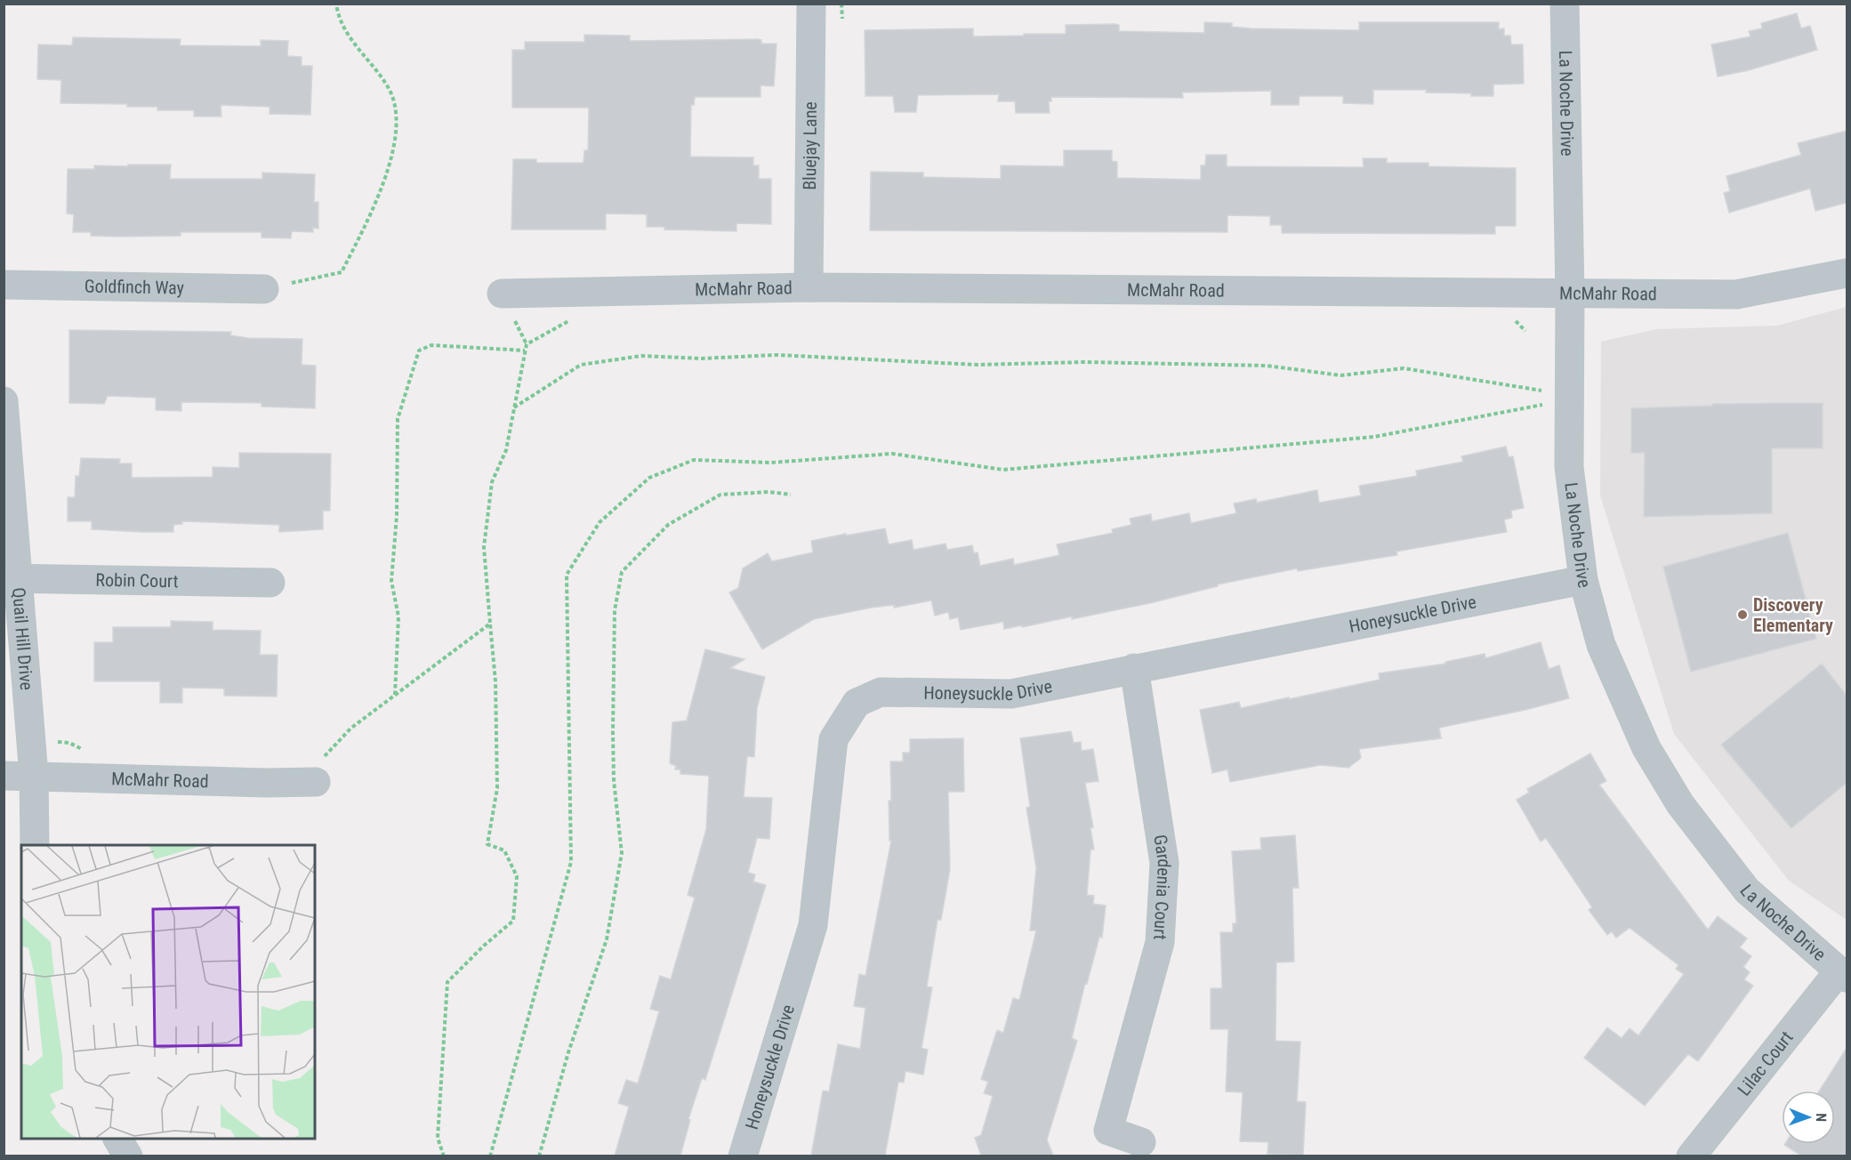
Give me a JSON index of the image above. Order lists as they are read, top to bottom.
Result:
{
  "streets": {
    "street": [
      "La Noche Drive",
      "Bluejay Lane",
      "Goldfinch Way",
      "McMahr Road",
      "Robin Court",
      "Honeysuckle Drive",
      "Quail Hill Drive",
      "Gardenia Court",
      "Lilac Court"
    ]
  },
  "crossings": [
    ["La Noche Drive", "McMahr Road"],
    ["La Noche Drive", "Honeysuckle Drive"],
    ["La Noche Drive", "Lilac Court"],
    ["Bluejay Lane", "McMahr Road"],
    ["McMahr Road", "Quail Hill Drive"],
    ["Robin Court", "Quail Hill Drive"],
    ["Honeysuckle Drive", "Gardenia Court"]
  ],
  "places": ["Discovery Elementary"],
  "north": "right"
}
